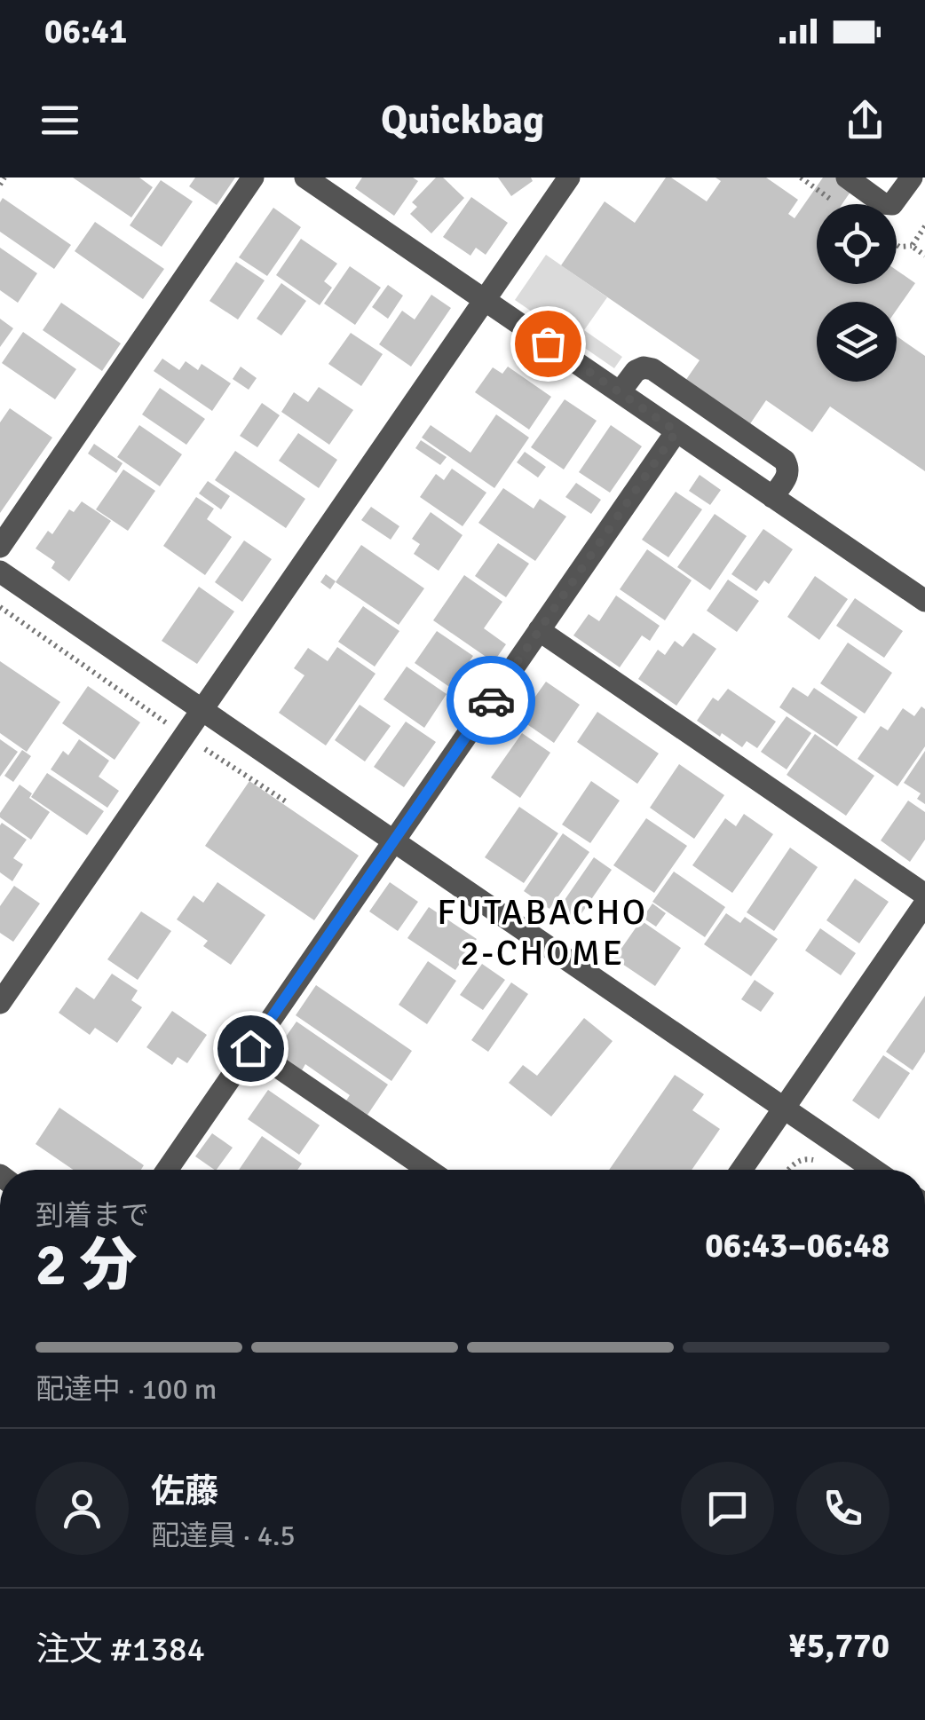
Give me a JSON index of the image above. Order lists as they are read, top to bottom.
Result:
{
  "districts": ["FUTABACHO 2-CHOME"],
  "page": {
    "status": "06:41",
    "header": "Quickbag",
    "heading": ["2 分", "到着まで", "06:43–06:48"],
    "panel": [
      "佐藤",
      "配達員 · 4.5",
      "注文 #1384",
      "¥5,770"
    ],
    "bar": "配達中 · 100 m"
  }
}
